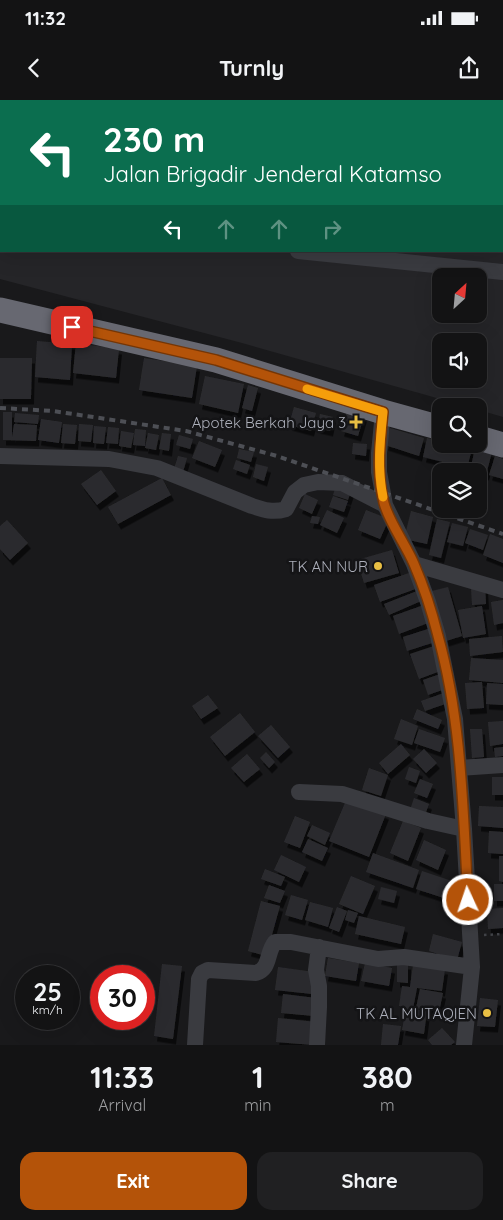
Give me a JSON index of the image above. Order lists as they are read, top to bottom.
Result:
{
  "places": {
    "health": ["Apotek Berkah Jaya 3"],
    "other": ["TK AN NUR", "TK AL MUTAQIEN"]
  },
  "north": "top right",
  "page": {
    "status": "11:32",
    "header": "Turnly",
    "turn": ["230 m", "Jalan Brigadir Jenderal Katamso"],
    "speed": "25 km/h",
    "limit": "30",
    "eta": [
      "11:33",
      "Arrival",
      "1",
      "min",
      "380",
      "m"
    ],
    "buttons": ["Exit", "Share"]
  }
}
